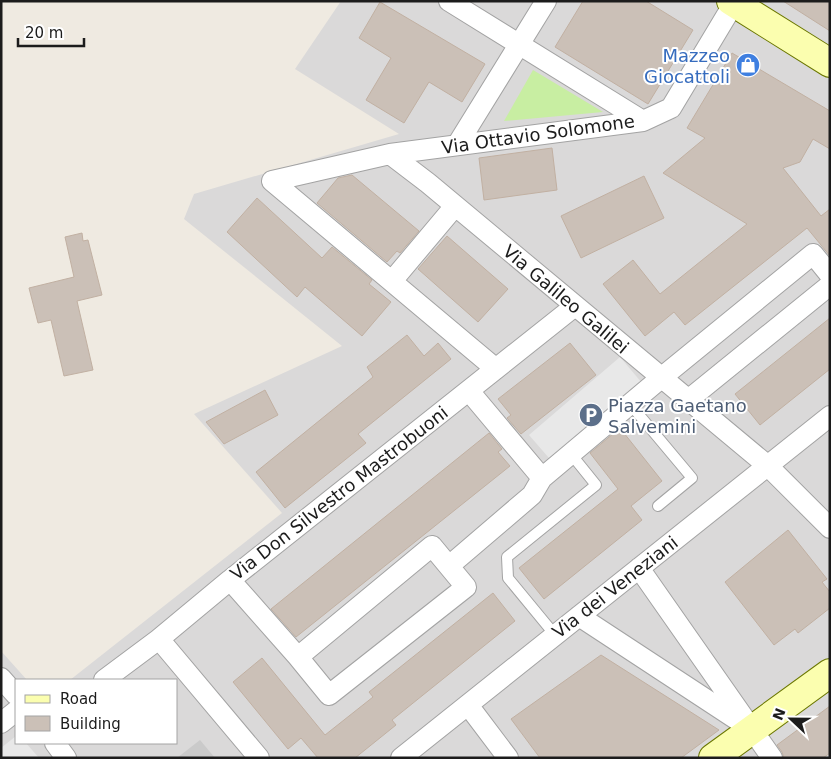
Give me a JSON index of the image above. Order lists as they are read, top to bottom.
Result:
{
  "streets": {
    "street": [
      "Via Ottavio Solomone",
      "Via Galileo Galilei",
      "Via Don Silvestro Mastrobuoni",
      "Via dei Veneziani"
    ]
  },
  "crossings": [
    ["Via Ottavio Solomone", "Via Galileo Galilei"],
    ["Via Galileo Galilei", "Via Don Silvestro Mastrobuoni"],
    ["Via Galileo Galilei", "Via dei Veneziani"]
  ],
  "places": {
    "shop": ["Mazzeo Giocattoli"],
    "parking": ["Piazza Gaetano Salvemini"]
  },
  "legend": ["Road", "Building"],
  "scale_bar": "20 m",
  "north": "left"
}
